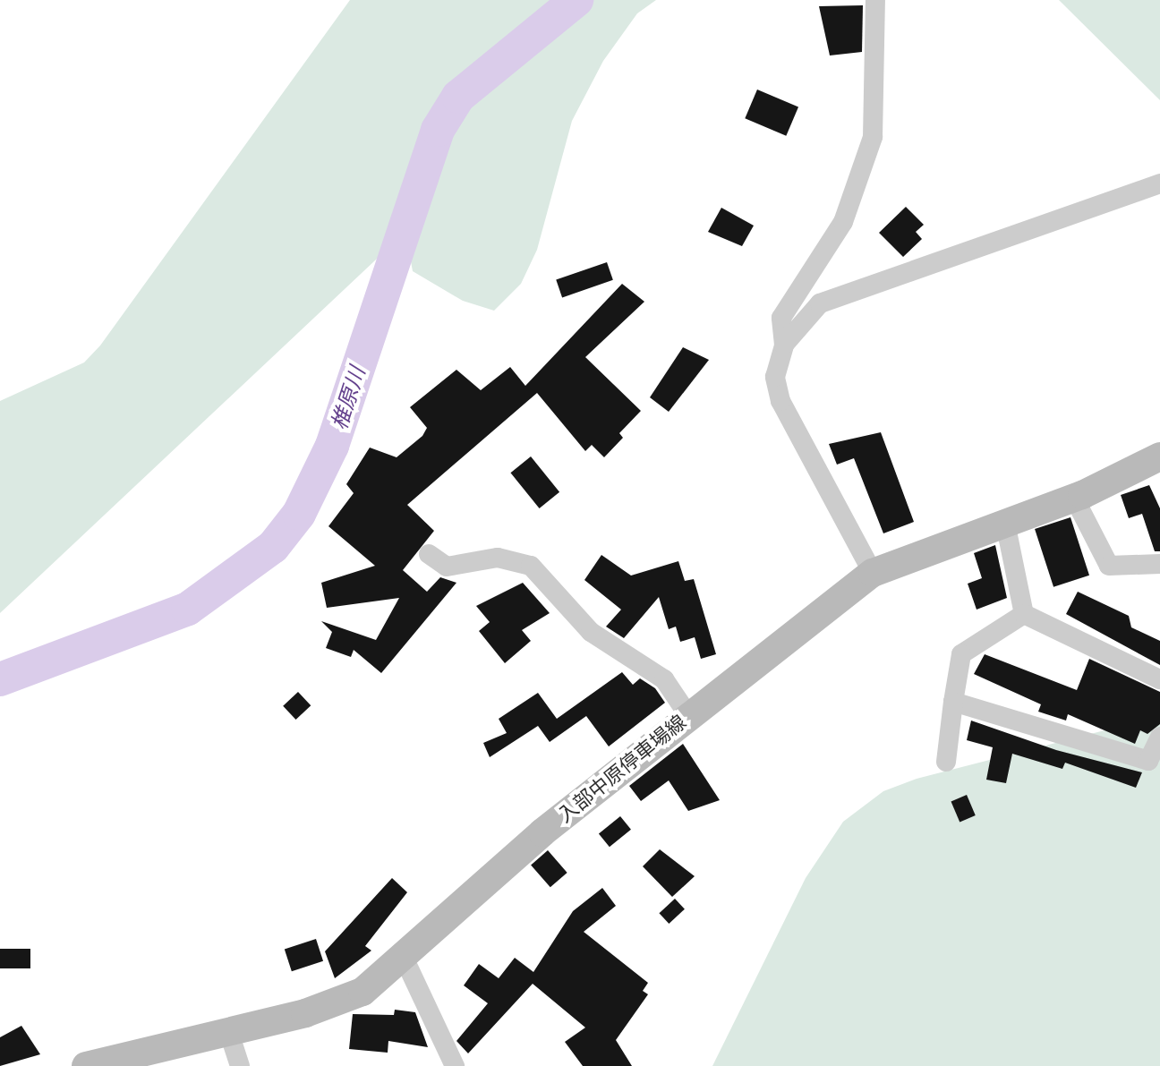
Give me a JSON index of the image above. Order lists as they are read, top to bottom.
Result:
{
  "streets": {
    "main road": ["入部中原停車場線"]
  },
  "water": ["椎原川"]
}
